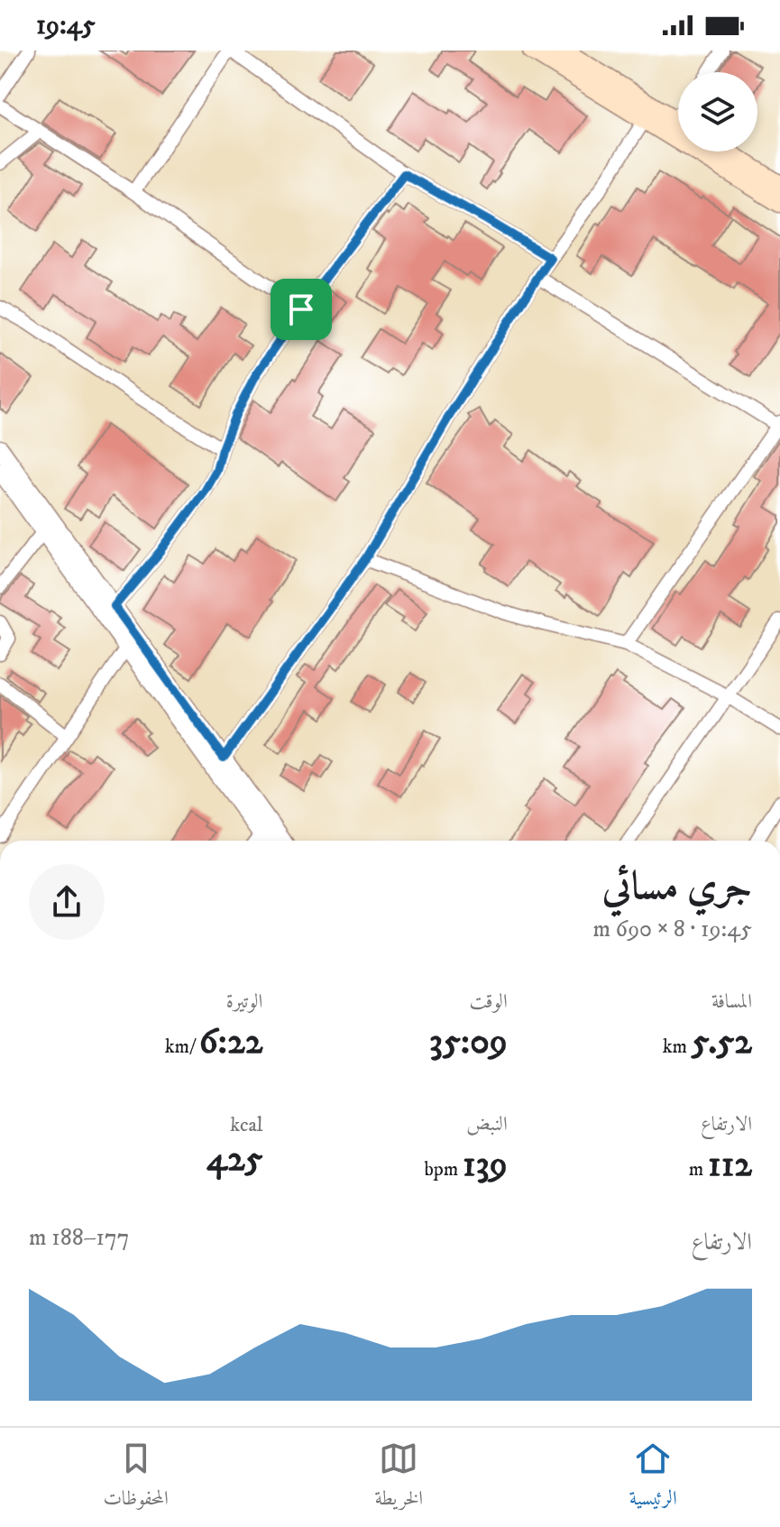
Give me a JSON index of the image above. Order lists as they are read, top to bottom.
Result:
{
  "page": {
    "status": "19:45",
    "heading": ["جري مسائي", "19:45 · 8 × 690 m"],
    "stats": [
      ["المسافة", "5.52 km"],
      ["الوقت", "35:09"],
      ["الوتيرة", "6:22 /km"],
      ["الارتفاع", "112 m"],
      ["النبض", "139 bpm"],
      ["kcal", "425"]
    ],
    "chart": ["الارتفاع", "177–188 m"],
    "tabs": ["الرئيسية", "الخريطة", "المحفوظات"]
  }
}
